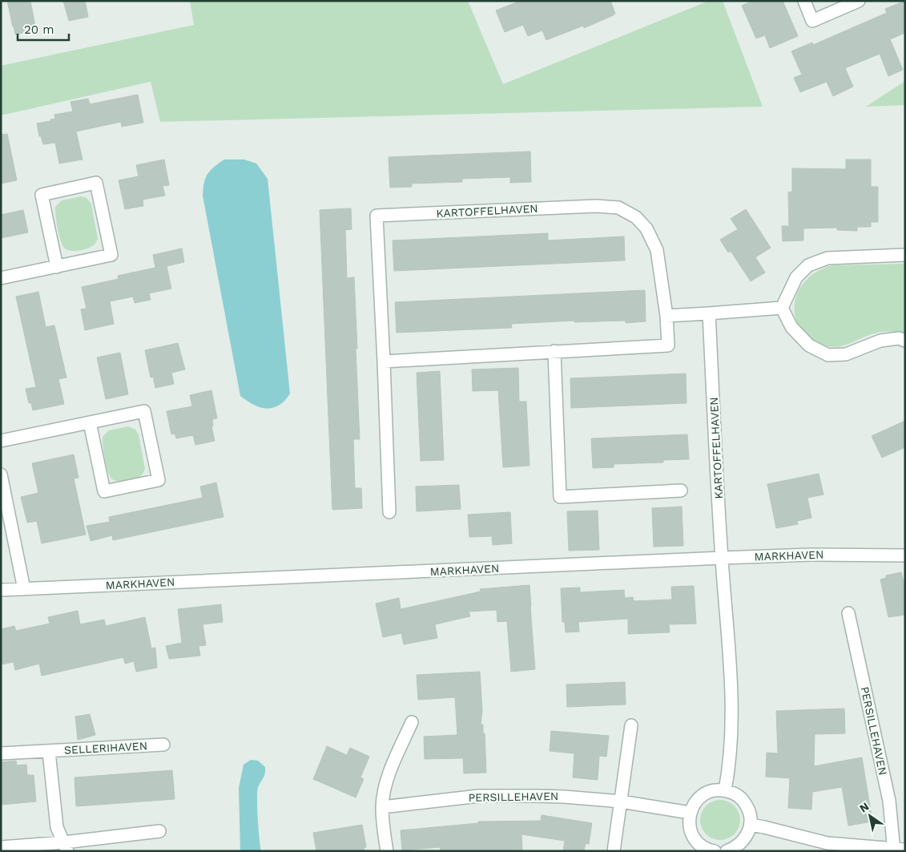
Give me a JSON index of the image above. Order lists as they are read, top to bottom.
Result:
{
  "streets": {
    "street": [
      "KARTOFFELHAVEN",
      "MARKHAVEN",
      "PERSILLEHAVEN",
      "SELLERIHAVEN"
    ]
  },
  "crossings": [
    ["KARTOFFELHAVEN", "MARKHAVEN"]
  ],
  "scale_bar": "20 m",
  "north": "top left"
}
